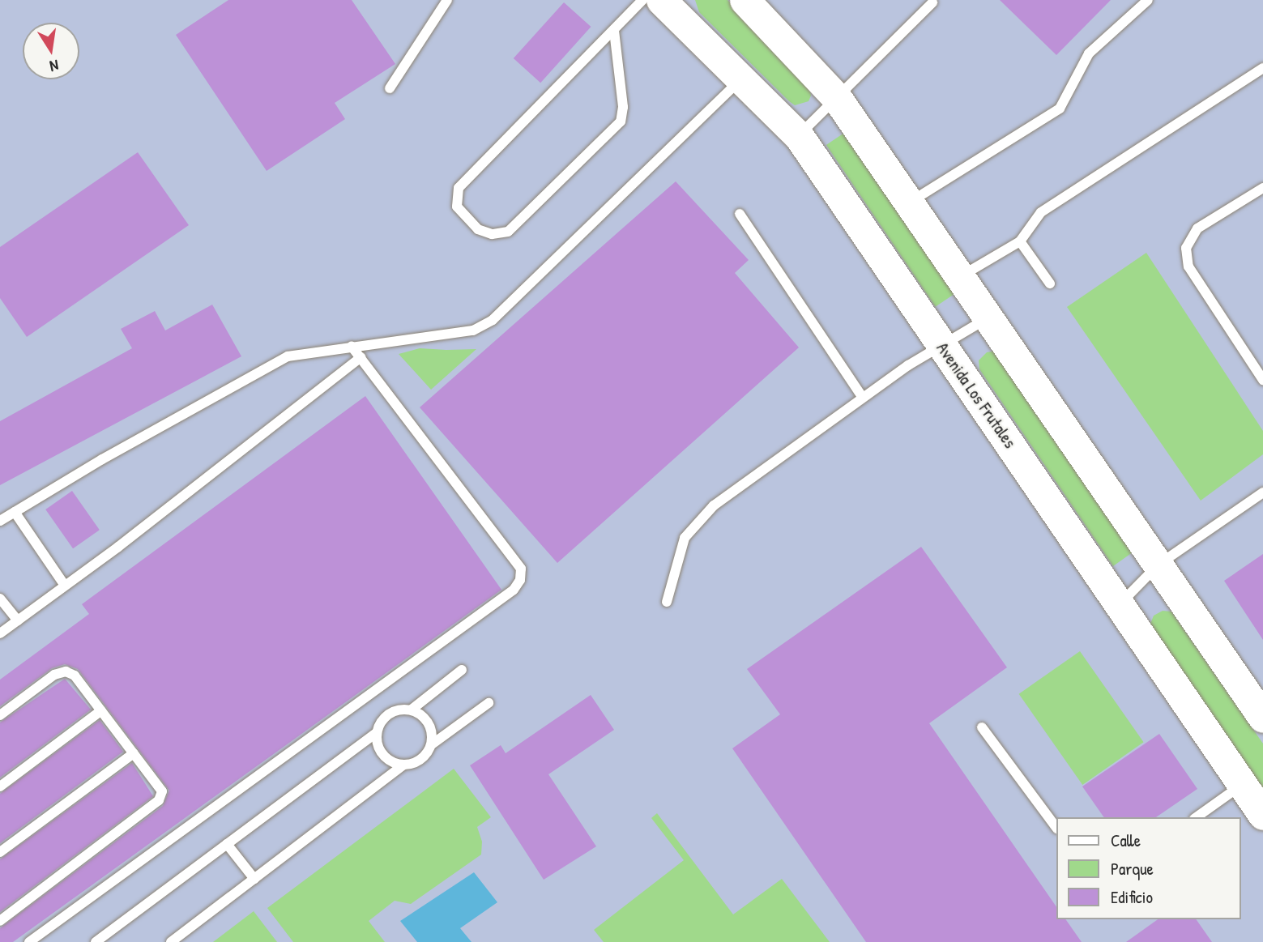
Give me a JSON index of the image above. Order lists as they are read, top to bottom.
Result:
{
  "streets": {
    "main road": ["Avenida Los Frutales"]
  },
  "legend": ["Calle", "Parque", "Edificio"],
  "north": "bottom"
}
